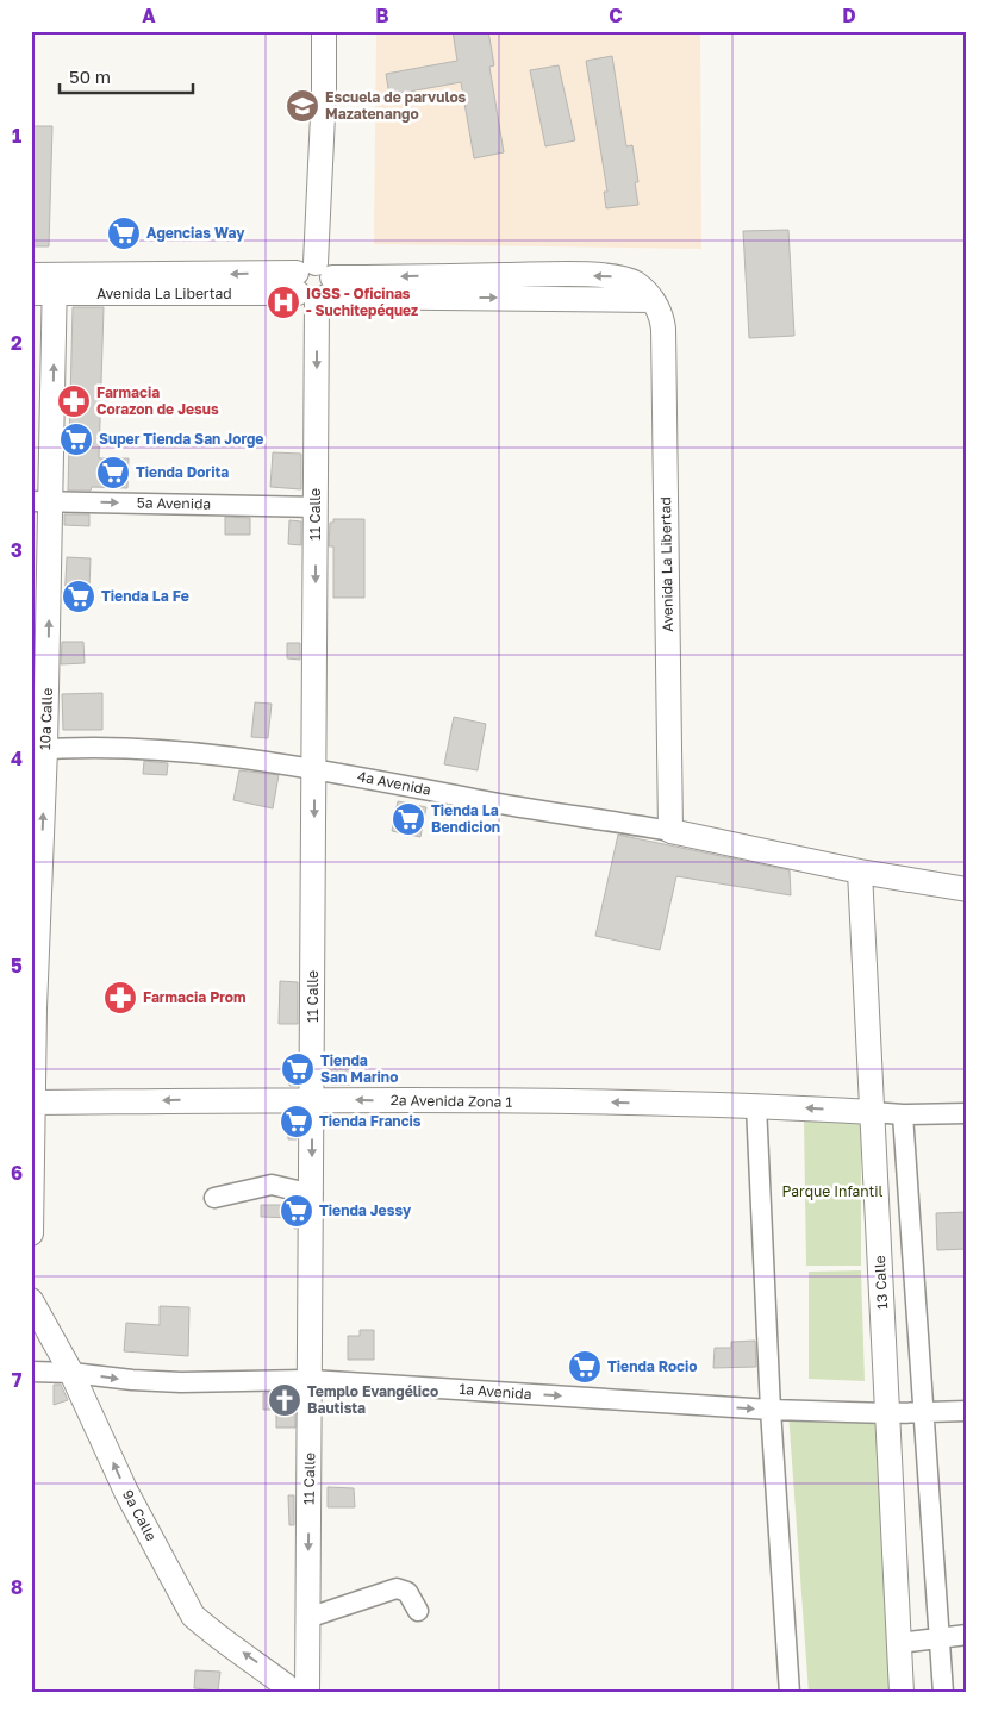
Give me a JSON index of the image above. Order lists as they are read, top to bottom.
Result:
{
  "streets": {
    "street": [
      "Avenida La Libertad",
      "5a Avenida",
      "11 Calle",
      "10a Calle",
      "4a Avenida",
      "2a Avenida Zona 1",
      "13 Calle",
      "1a Avenida",
      "9a Calle"
    ]
  },
  "crossings": [
    ["Avenida La Libertad", "11 Calle"],
    ["Avenida La Libertad", "10a Calle"],
    ["Avenida La Libertad", "4a Avenida"],
    ["5a Avenida", "11 Calle"],
    ["5a Avenida", "10a Calle"],
    ["11 Calle", "4a Avenida"],
    ["11 Calle", "2a Avenida Zona 1"],
    ["11 Calle", "1a Avenida"],
    ["10a Calle", "4a Avenida"],
    ["10a Calle", "2a Avenida Zona 1"],
    ["4a Avenida", "13 Calle"],
    ["2a Avenida Zona 1", "13 Calle"],
    ["13 Calle", "1a Avenida"],
    ["1a Avenida", "9a Calle"]
  ],
  "one_way": [
    "5a Avenida",
    "11 Calle",
    "10a Calle",
    "2a Avenida Zona 1",
    "1a Avenida",
    "9a Calle"
  ],
  "parks": ["Parque Infantil"],
  "places": {
    "school or university": ["Escuela de parvulos Mazatenango"],
    "supermarket": [
      "Agencias Way",
      "Super Tienda San Jorge",
      "Tienda Dorita",
      "Tienda La Fe",
      "Tienda La Bendicion",
      "Tienda San Marino",
      "Tienda Francis",
      "Tienda Jessy",
      "Tienda Rocio"
    ],
    "hospital": ["IGSS - Oficinas - Suchitepéquez"],
    "pharmacy": ["Farmacia Corazon de Jesus", "Farmacia Prom"],
    "church": ["Templo Evangélico Bautista"]
  },
  "scale_bar": "50 m",
  "grid": {
    "columns": [
      "A",
      "B",
      "C",
      "D"
    ],
    "rows": [
      "1",
      "2",
      "3",
      "4",
      "5",
      "6",
      "7",
      "8"
    ]
  }
}
